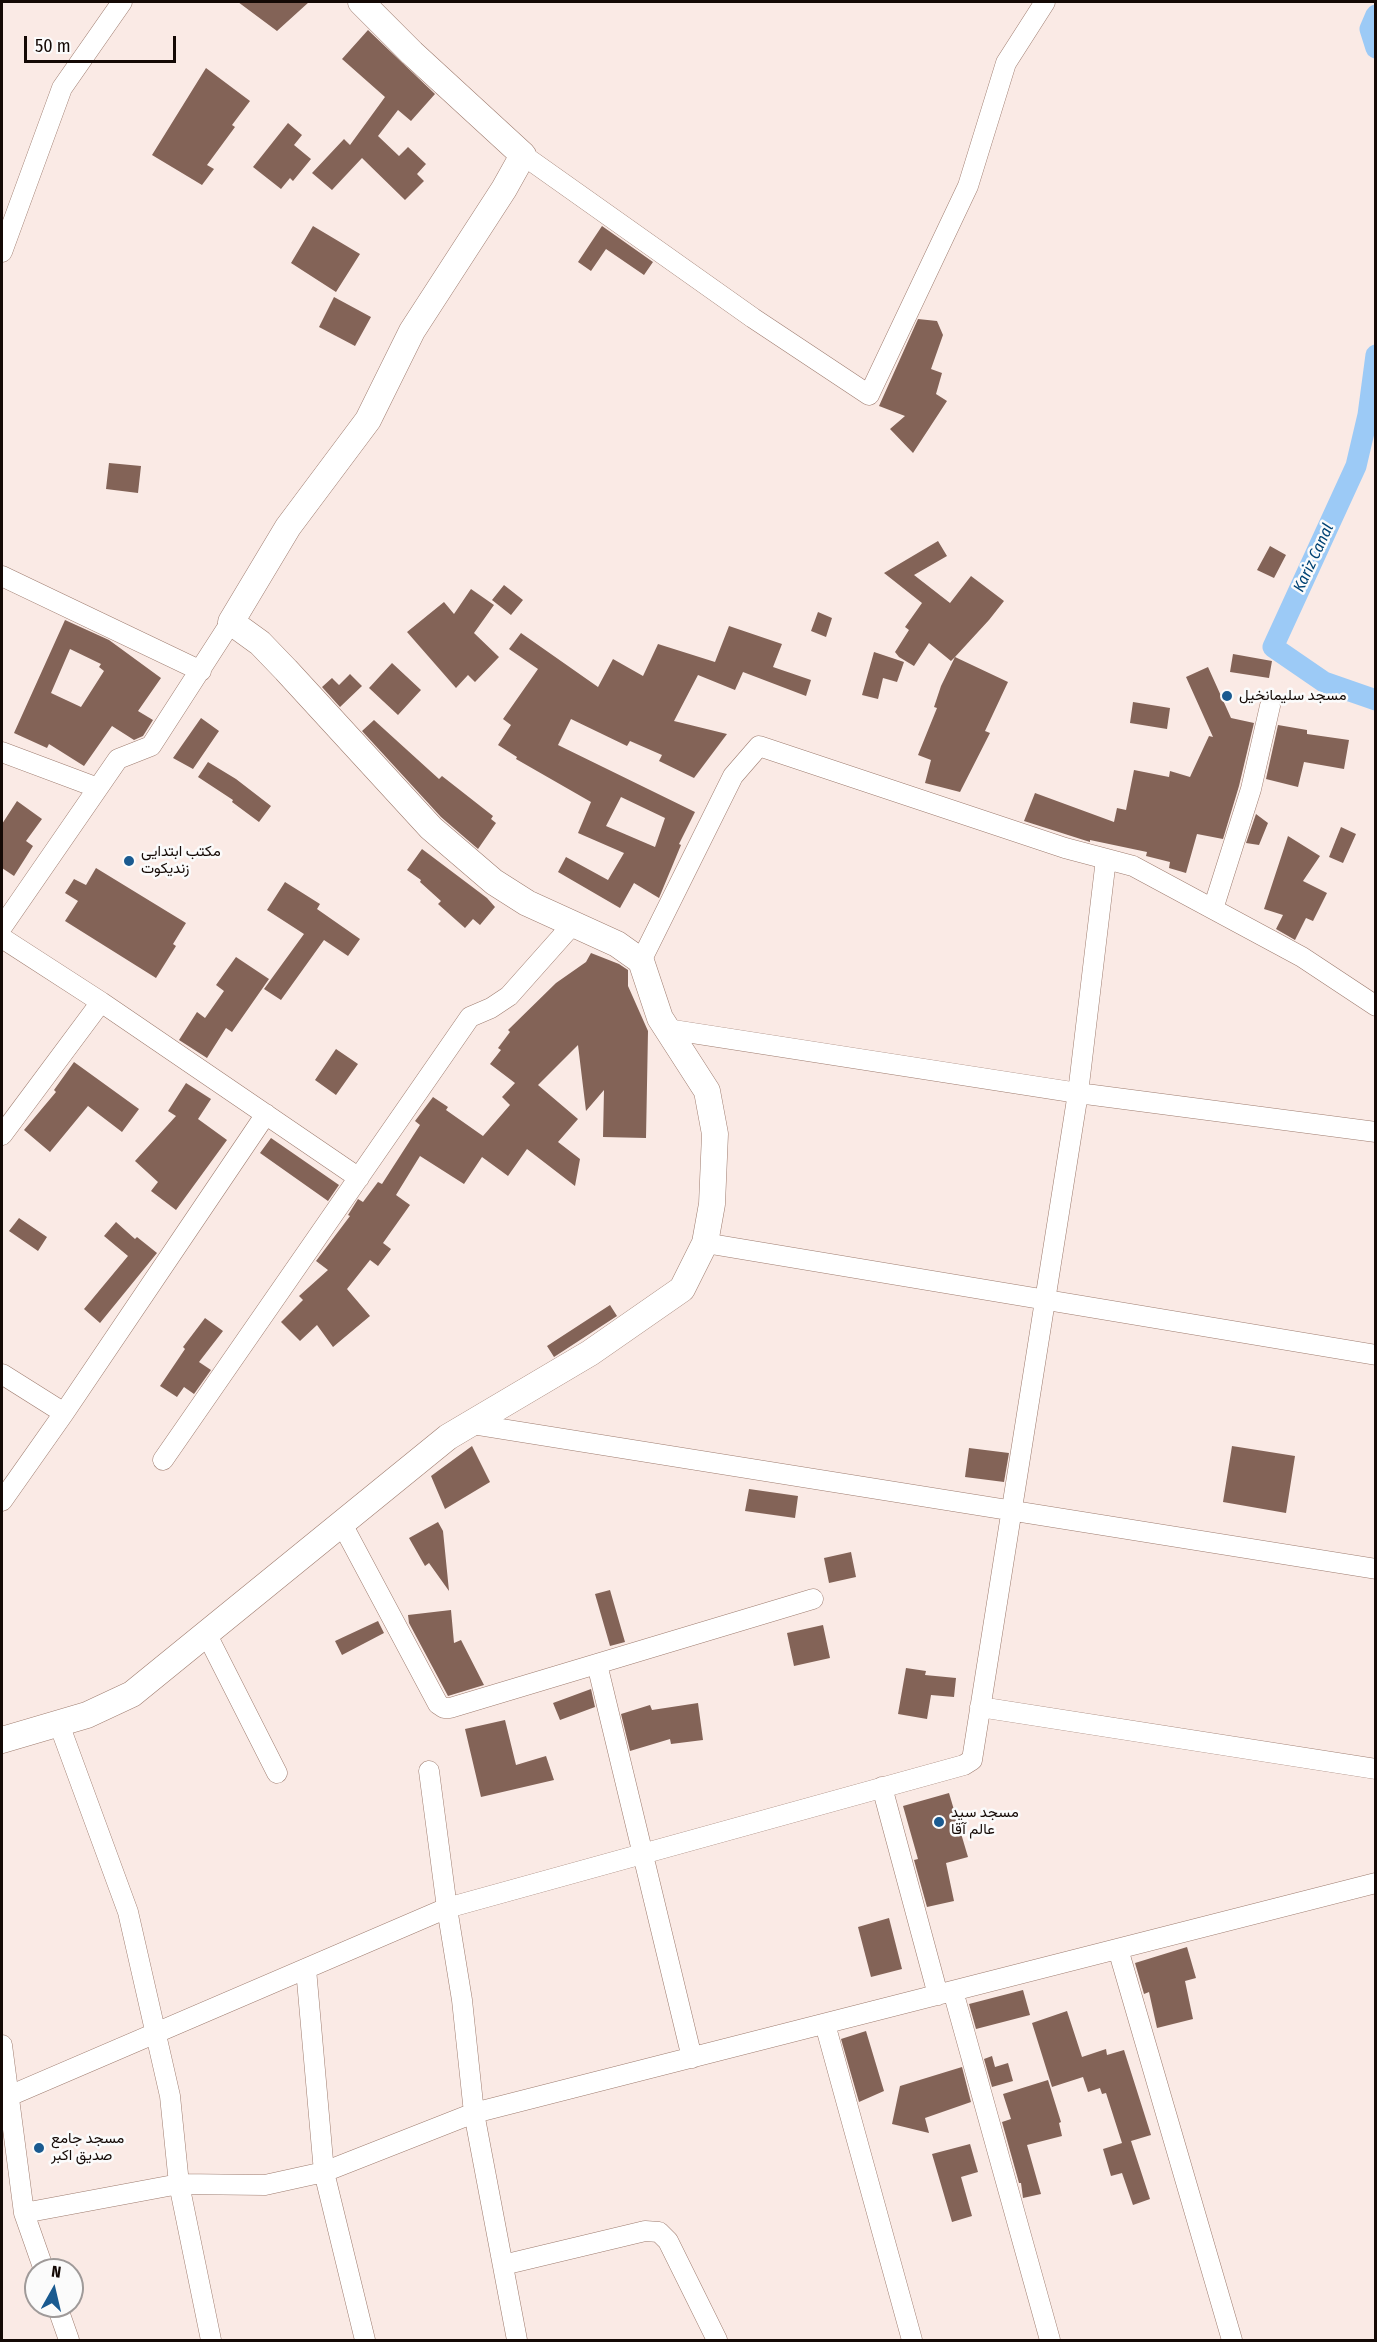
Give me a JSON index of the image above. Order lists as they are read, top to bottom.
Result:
{
  "water": ["Kariz Canal"],
  "places": [
    "مسجد سلیمانخیل",
    "مکتب ابتدایی زندیکوت",
    "مسجد سید عالم آقا",
    "مسجد جامع صدیق اکبر"
  ],
  "scale_bar": "50 m",
  "north": "top"
}
